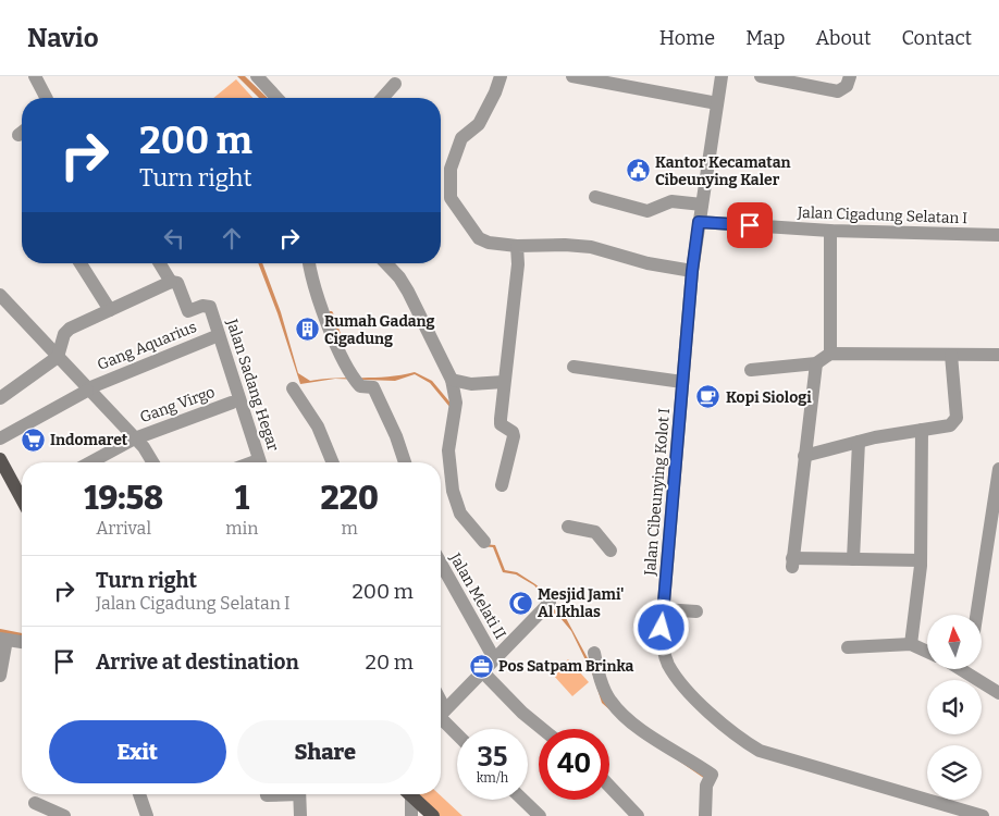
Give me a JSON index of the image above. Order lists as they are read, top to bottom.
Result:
{
  "streets": {
    "street": [
      "Jalan Cigadung Selatan I",
      "Gang Aquarius",
      "Jalan Sadang Hegar",
      "Gang Virgo",
      "Jalan Cibeunying Kolot I",
      "Jalan Melati II"
    ]
  },
  "crossings": [
    ["Jalan Cigadung Selatan I", "Jalan Cibeunying Kolot I"],
    ["Gang Aquarius", "Jalan Sadang Hegar"]
  ],
  "places": {
    "public building": ["Kantor Kecamatan Cibeunying Kaler"],
    "building": ["Rumah Gadang Cigadung"],
    "cafe": ["Kopi Siologi"],
    "supermarket": ["Indomaret"],
    "mosque": ["Mesjid Jami' Al Ikhlas"],
    "office": ["Pos Satpam Brinka"]
  },
  "north": "top",
  "page": {
    "header": "Navio",
    "nav": [
      "Home",
      "Map",
      "About",
      "Contact"
    ],
    "turn": ["200 m", "Turn right"],
    "eta": [
      "19:58",
      "Arrival",
      "1",
      "min",
      "220",
      "m"
    ],
    "list": [
      {
        "name": "Turn right",
        "note": "Jalan Cigadung Selatan I",
        "value": "200 m"
      },
      {
        "name": "Arrive at destination",
        "value": "20 m"
      }
    ],
    "buttons": ["Exit", "Share"],
    "speed": "35 km/h",
    "limit": "40"
  }
}
